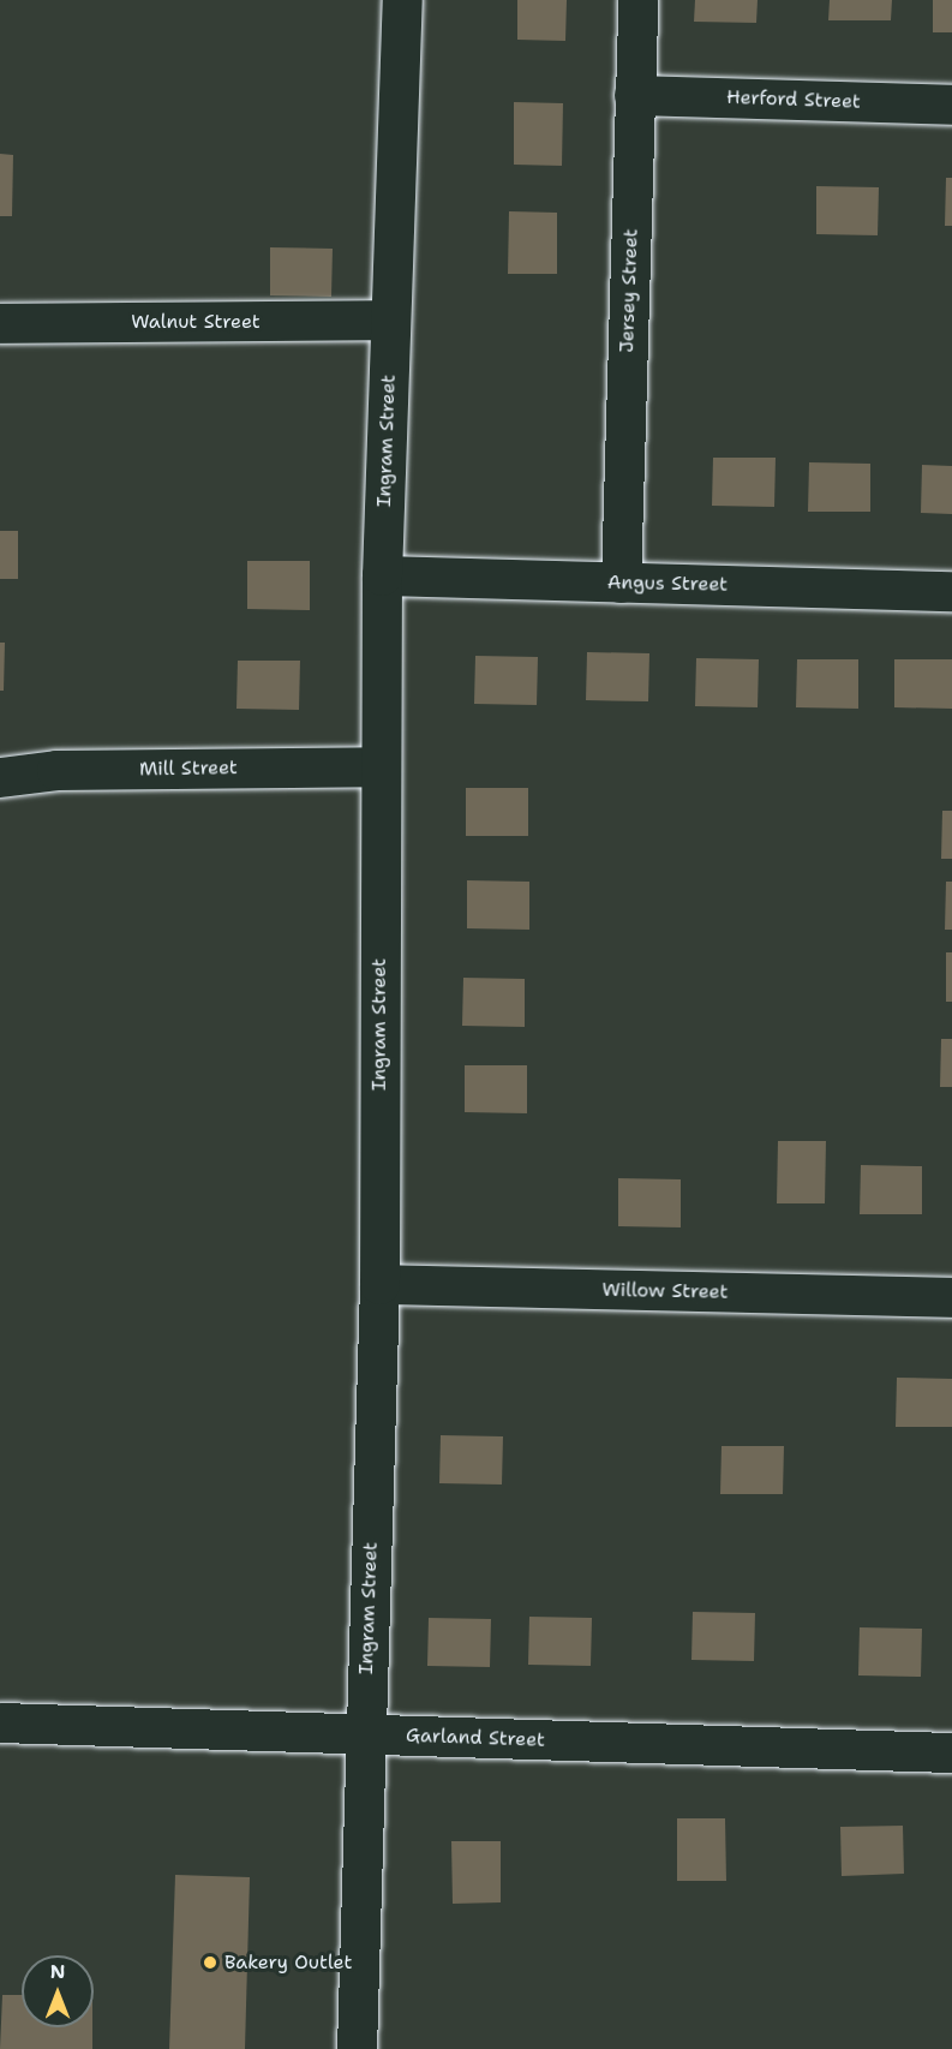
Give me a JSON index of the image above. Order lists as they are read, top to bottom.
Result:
{
  "streets": {
    "street": [
      "Herford Street",
      "Jersey Street",
      "Walnut Street",
      "Ingram Street",
      "Angus Street",
      "Mill Street",
      "Willow Street",
      "Garland Street"
    ]
  },
  "crossings": [
    ["Herford Street", "Jersey Street"],
    ["Jersey Street", "Angus Street"],
    ["Walnut Street", "Ingram Street"],
    ["Ingram Street", "Angus Street"],
    ["Ingram Street", "Mill Street"],
    ["Ingram Street", "Willow Street"],
    ["Ingram Street", "Garland Street"]
  ],
  "places": ["Bakery Outlet"],
  "north": "top"
}
